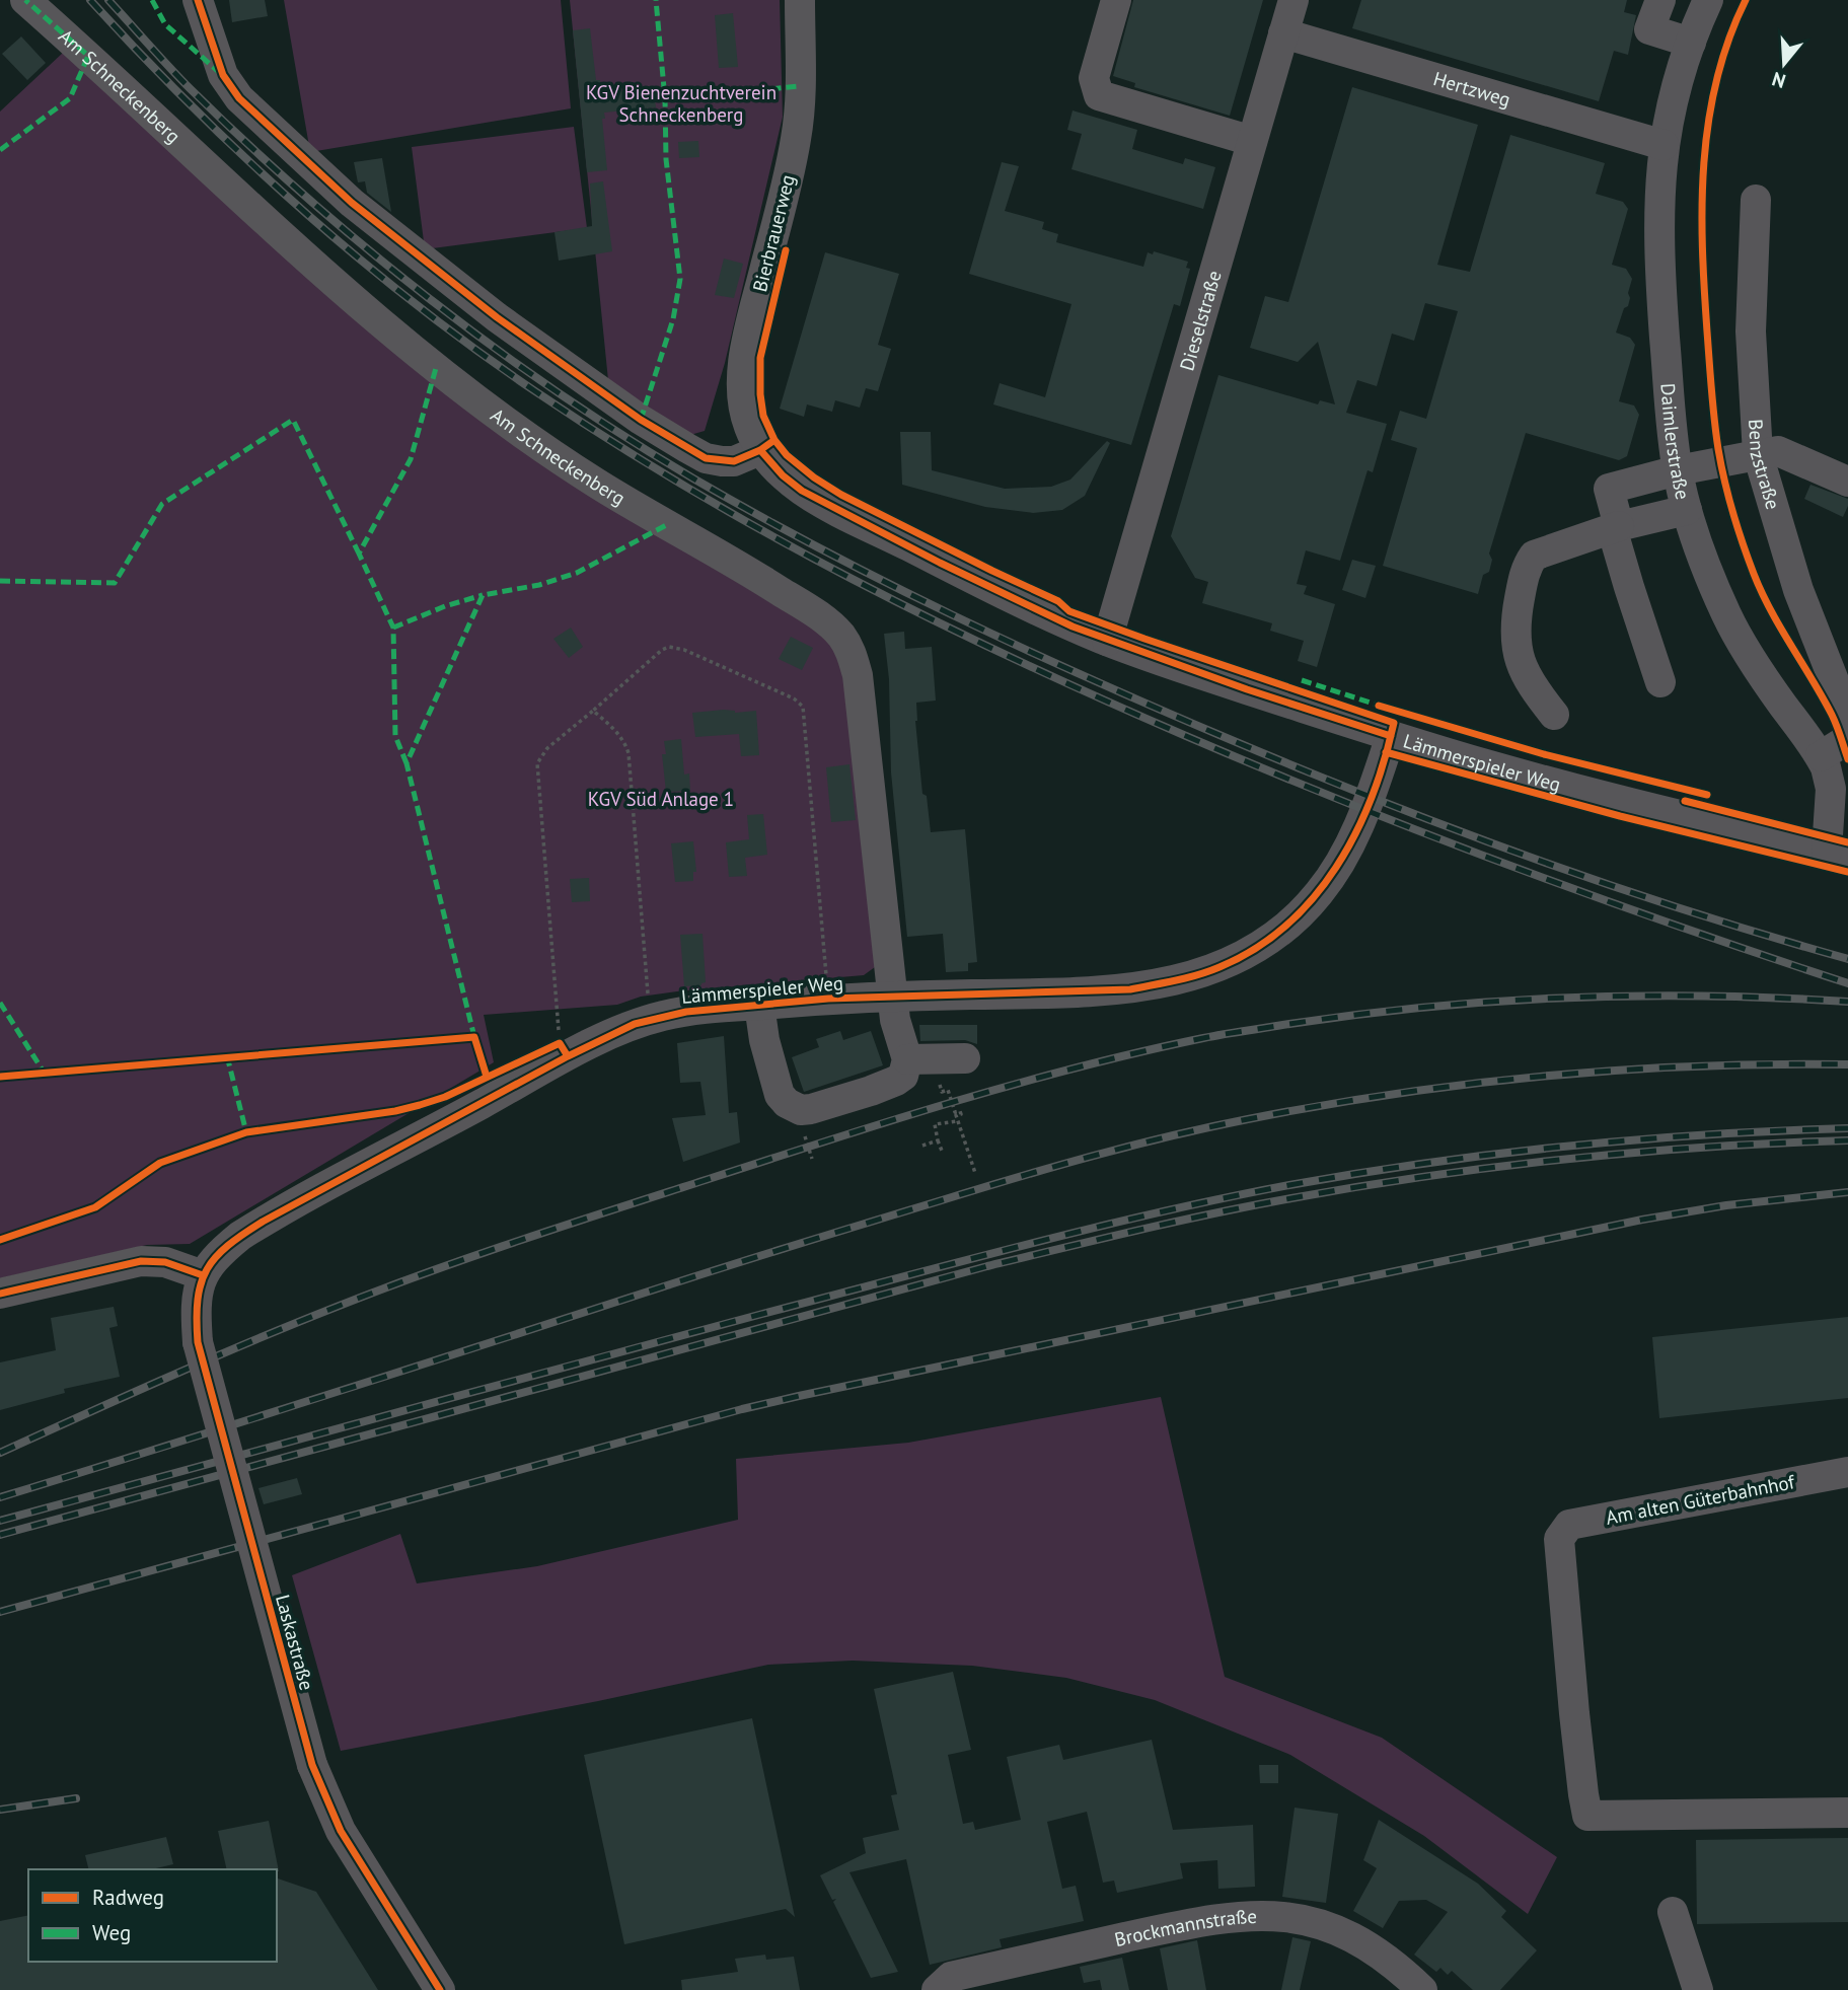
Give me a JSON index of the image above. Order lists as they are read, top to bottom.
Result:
{
  "streets": {
    "street": [
      "Am Schneckenberg",
      "Hertzweg",
      "Bierbrauerweg",
      "Dieselstraße",
      "Daimlerstraße",
      "Benzstraße",
      "Lämmerspieler Weg",
      "Am alten Güterbahnhof",
      "Laskastraße",
      "Brockmannstraße"
    ]
  },
  "crossings": [
    ["Am Schneckenberg", "Lämmerspieler Weg"],
    ["Hertzweg", "Dieselstraße"],
    ["Hertzweg", "Daimlerstraße"],
    ["Daimlerstraße", "Lämmerspieler Weg"],
    ["Lämmerspieler Weg", "Laskastraße"]
  ],
  "parks": ["KGV Bienenzuchtverein Schneckenberg", "KGV Süd Anlage 1"],
  "legend": ["Radweg", "Weg"],
  "north": "bottom"
}
